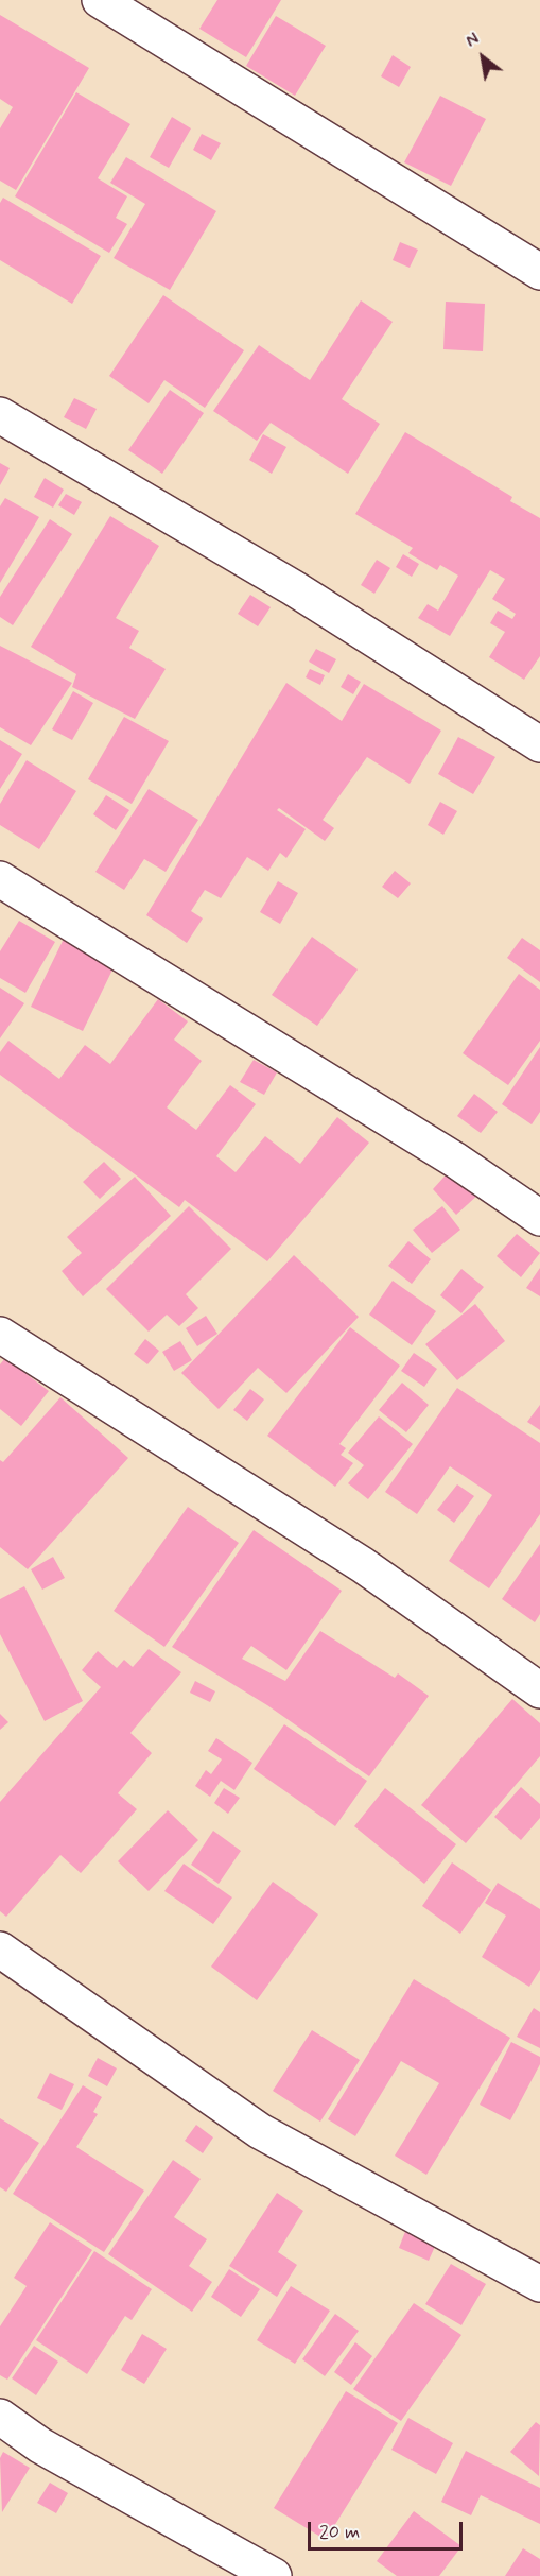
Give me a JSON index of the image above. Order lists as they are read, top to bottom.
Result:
{
  "scale_bar": "20 m",
  "north": "top left"
}
